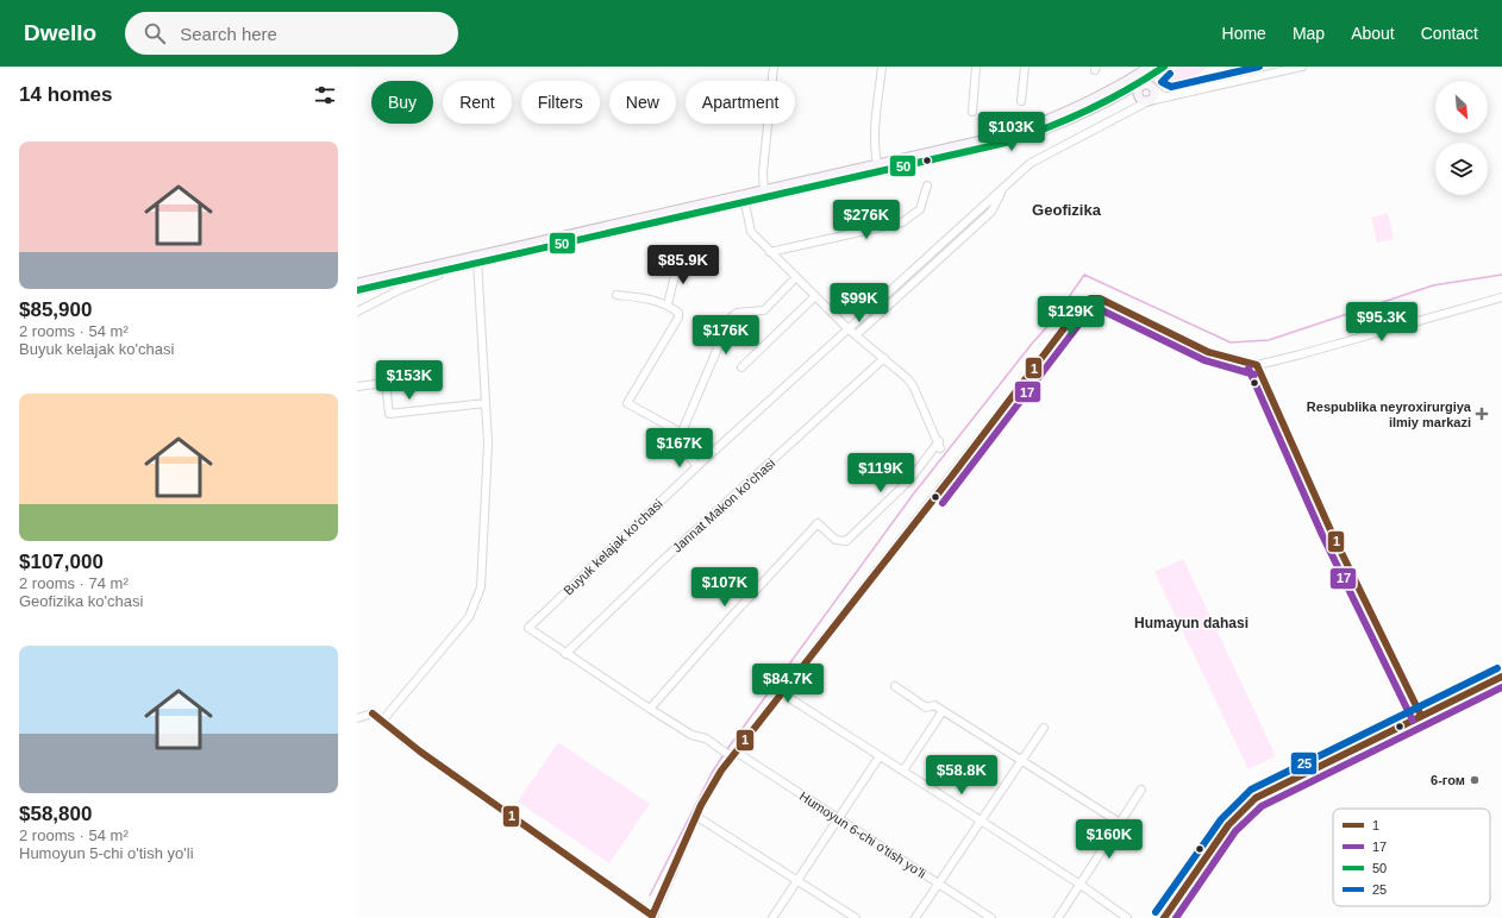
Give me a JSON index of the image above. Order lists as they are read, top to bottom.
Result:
{
  "streets": {
    "street": ["Jannat Makon ko'chasi", "Buyuk kelajak ko'chasi", "Humoyun 6-chi o'tish yo'li"]
  },
  "crossings": [
    ["Jannat Makon ko'chasi", "Humoyun 6-chi o'tish yo'li"],
    ["Buyuk kelajak ko'chasi", "Humoyun 6-chi o'tish yo'li"]
  ],
  "districts": ["Geofizika", "Humayun dahasi"],
  "places": {
    "health": ["Respublika neyroxirurgiya ilmiy markazi"],
    "other": ["6-гом"]
  },
  "lines": [
    "transit line 50",
    "transit line 25",
    "transit line 1",
    "transit line 17"
  ],
  "legend": [
    "1",
    "17",
    "50",
    "25"
  ],
  "north": "bottom right",
  "page": {
    "header": "Dwello",
    "search": "Search here",
    "nav": [
      "Home",
      "Map",
      "About",
      "Contact"
    ],
    "heading": "14 homes",
    "chip": [
      "Buy",
      "Rent",
      "Filters",
      "New",
      "Apartment"
    ],
    "price": [
      "$103K",
      "$276K",
      "$85.9K",
      "$99K",
      "$129K",
      "$95.3K",
      "$176K",
      "$153K",
      "$167K",
      "$119K",
      "$107K",
      "$84.7K",
      "$58.8K",
      "$160K"
    ],
    "list": [
      {
        "name": "$85,900",
        "note": "2 rooms · 54 m² · Buyuk kelajak ko'chasi"
      },
      {
        "name": "$107,000",
        "note": "2 rooms · 74 m² · Geofizika ko'chasi"
      },
      {
        "name": "$58,800",
        "note": "2 rooms · 54 m² · Humoyun 5-chi o'tish yo'li"
      }
    ]
  }
}
